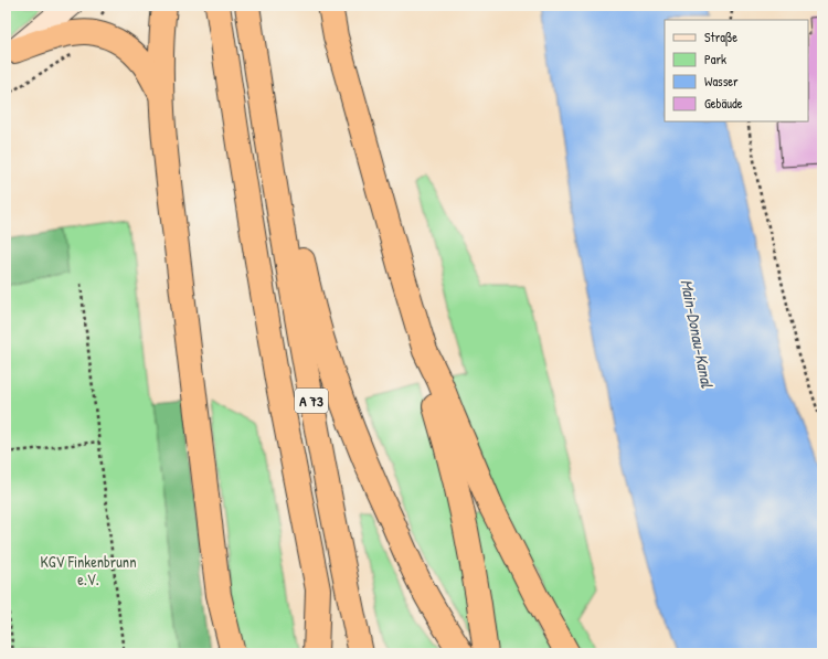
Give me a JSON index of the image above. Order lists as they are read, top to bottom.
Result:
{
  "streets": {
    "highway": ["A 73"]
  },
  "water": ["Main-Donau-Kanal"],
  "parks": ["KGV Finkenbrunn e.V."],
  "legend": [
    "Straße",
    "Park",
    "Wasser",
    "Gebäude"
  ]
}
